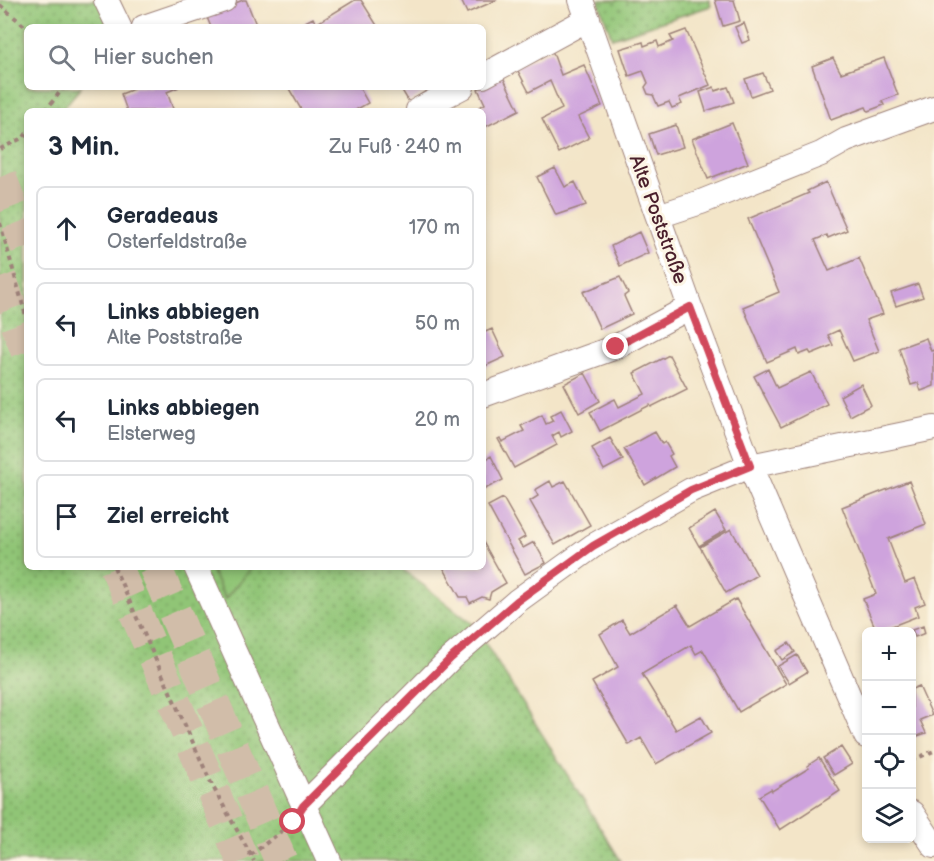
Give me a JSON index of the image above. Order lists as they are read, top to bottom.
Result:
{
  "streets": {
    "street": ["Alte Poststraße"]
  },
  "page": {
    "search": "Hier suchen",
    "heading": ["3 Min.", "Zu Fuß · 240 m"],
    "list": [
      ["Geradeaus", "Osterfeldstraße", "170 m"],
      ["Links abbiegen", "Alte Poststraße", "50 m"],
      ["Links abbiegen", "Elsterweg", "20 m"],
      "Ziel erreicht"
    ],
    "map_buttons": ["+", "−"]
  }
}
